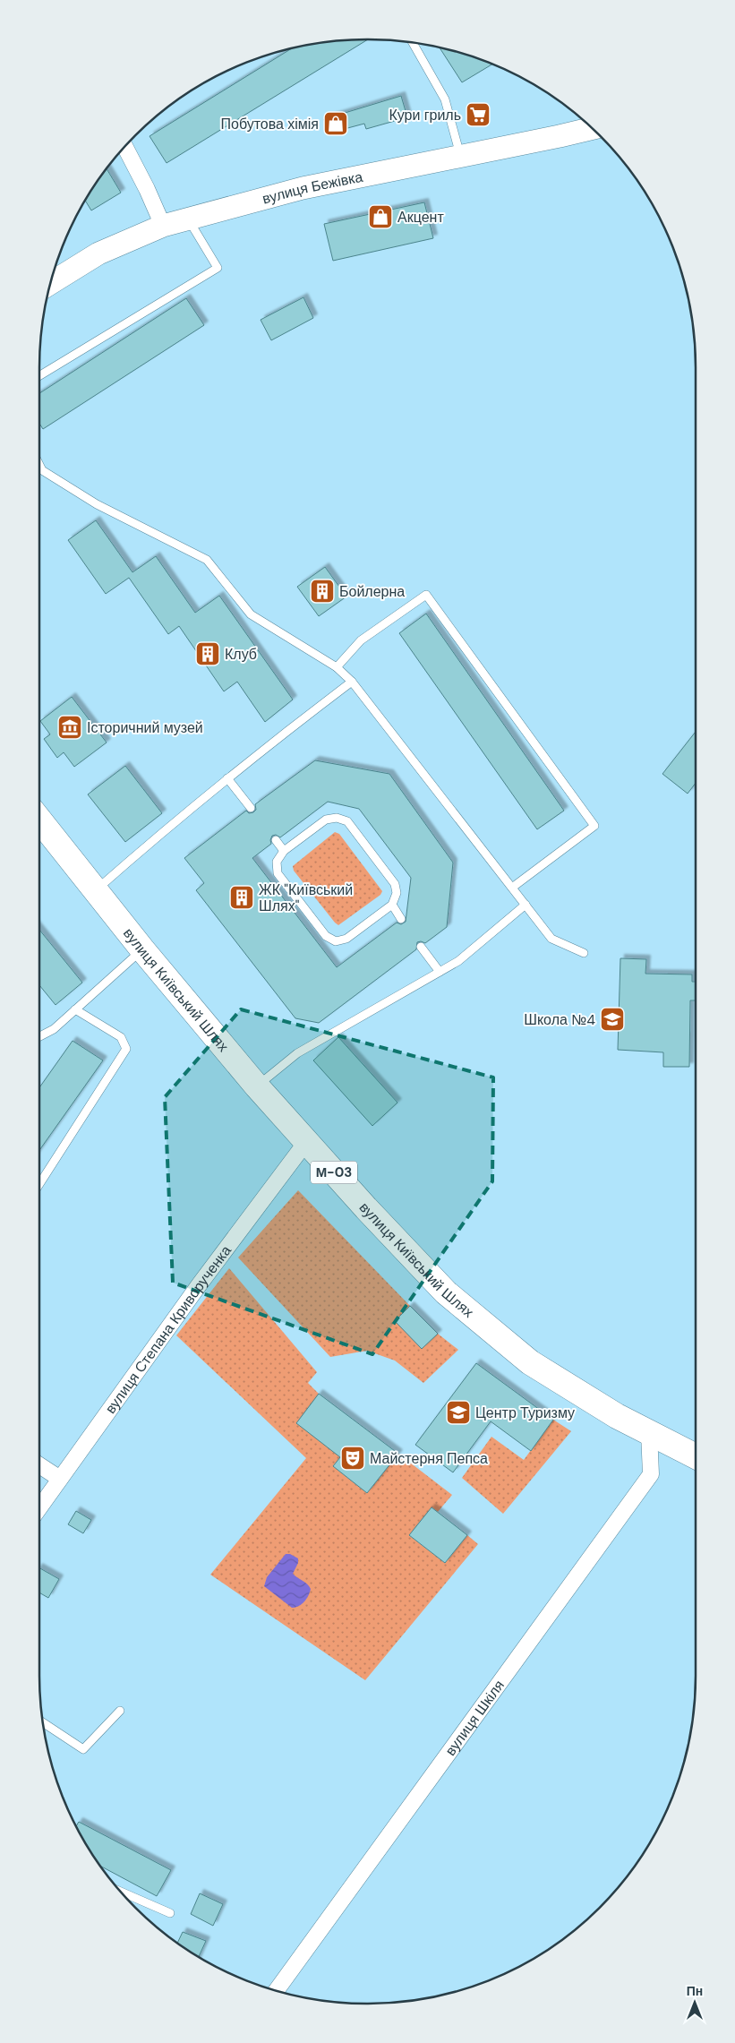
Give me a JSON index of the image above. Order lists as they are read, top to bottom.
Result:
{
  "streets": {
    "highway": ["вулиця Київський Шлях", "М-03"],
    "main road": ["вулиця Бежівка"],
    "street": ["вулиця Степана Криворученка", "вулиця Шкіля"]
  },
  "crossings": [
    ["вулиця Київський Шлях", "вулиця Степана Криворученка"],
    ["вулиця Київський Шлях", "вулиця Шкіля"]
  ],
  "places": {
    "supermarket": ["Кури гриль"],
    "shop": ["Побутова хімія", "Акцент"],
    "building": ["Бойлерна", "Клуб", "ЖК \"Київський Шлях\""],
    "museum": ["Історичний музей"],
    "school or university": ["Школа №4", "Центр Туризму"],
    "theatre": ["Майстерня Пепса"]
  },
  "north": "top"
}
